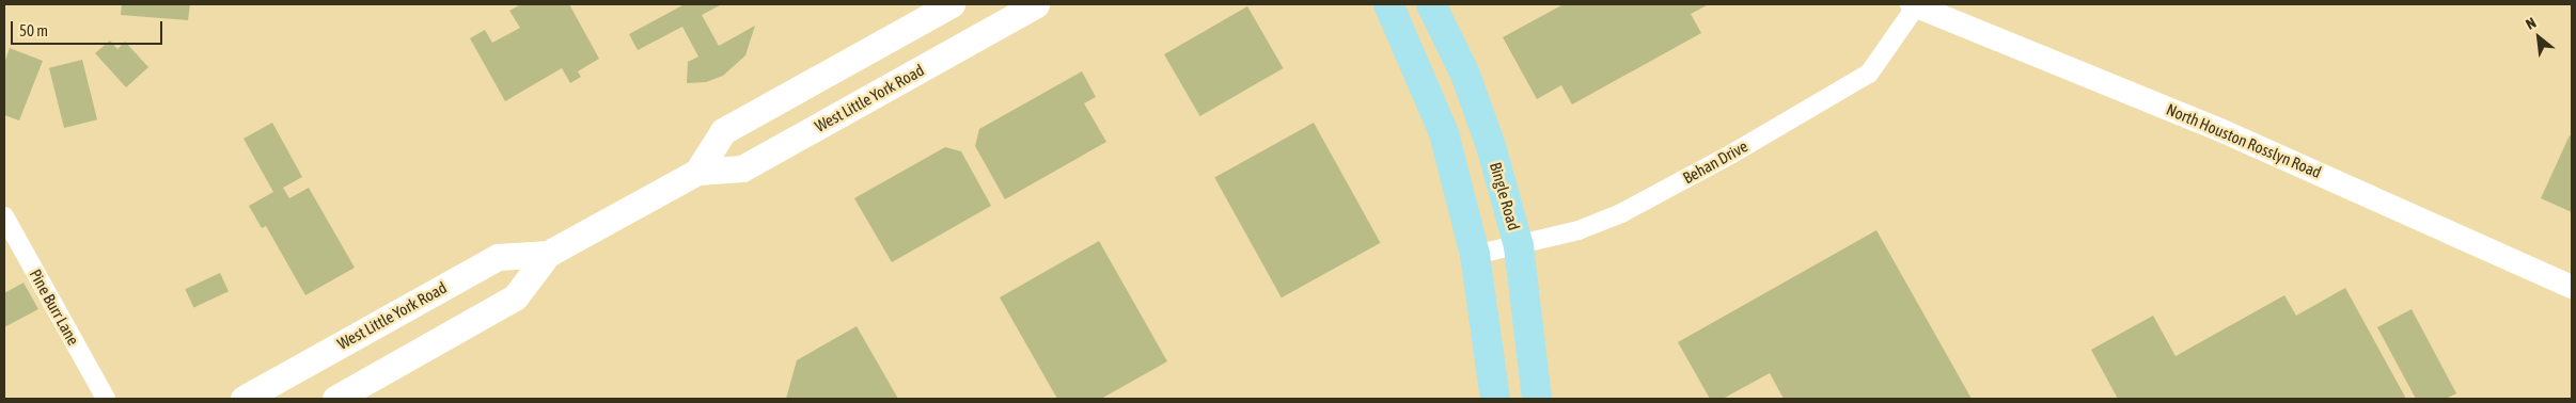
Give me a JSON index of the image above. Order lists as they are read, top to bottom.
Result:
{
  "streets": {
    "main road": ["West Little York Road", "Bingle Road"],
    "street": ["North Houston Rosslyn Road", "Behan Drive", "Pine Burr Lane"]
  },
  "crossings": [
    ["North Houston Rosslyn Road", "Behan Drive"],
    ["Behan Drive", "Bingle Road"]
  ],
  "scale_bar": "50 m",
  "north": "top left"
}
